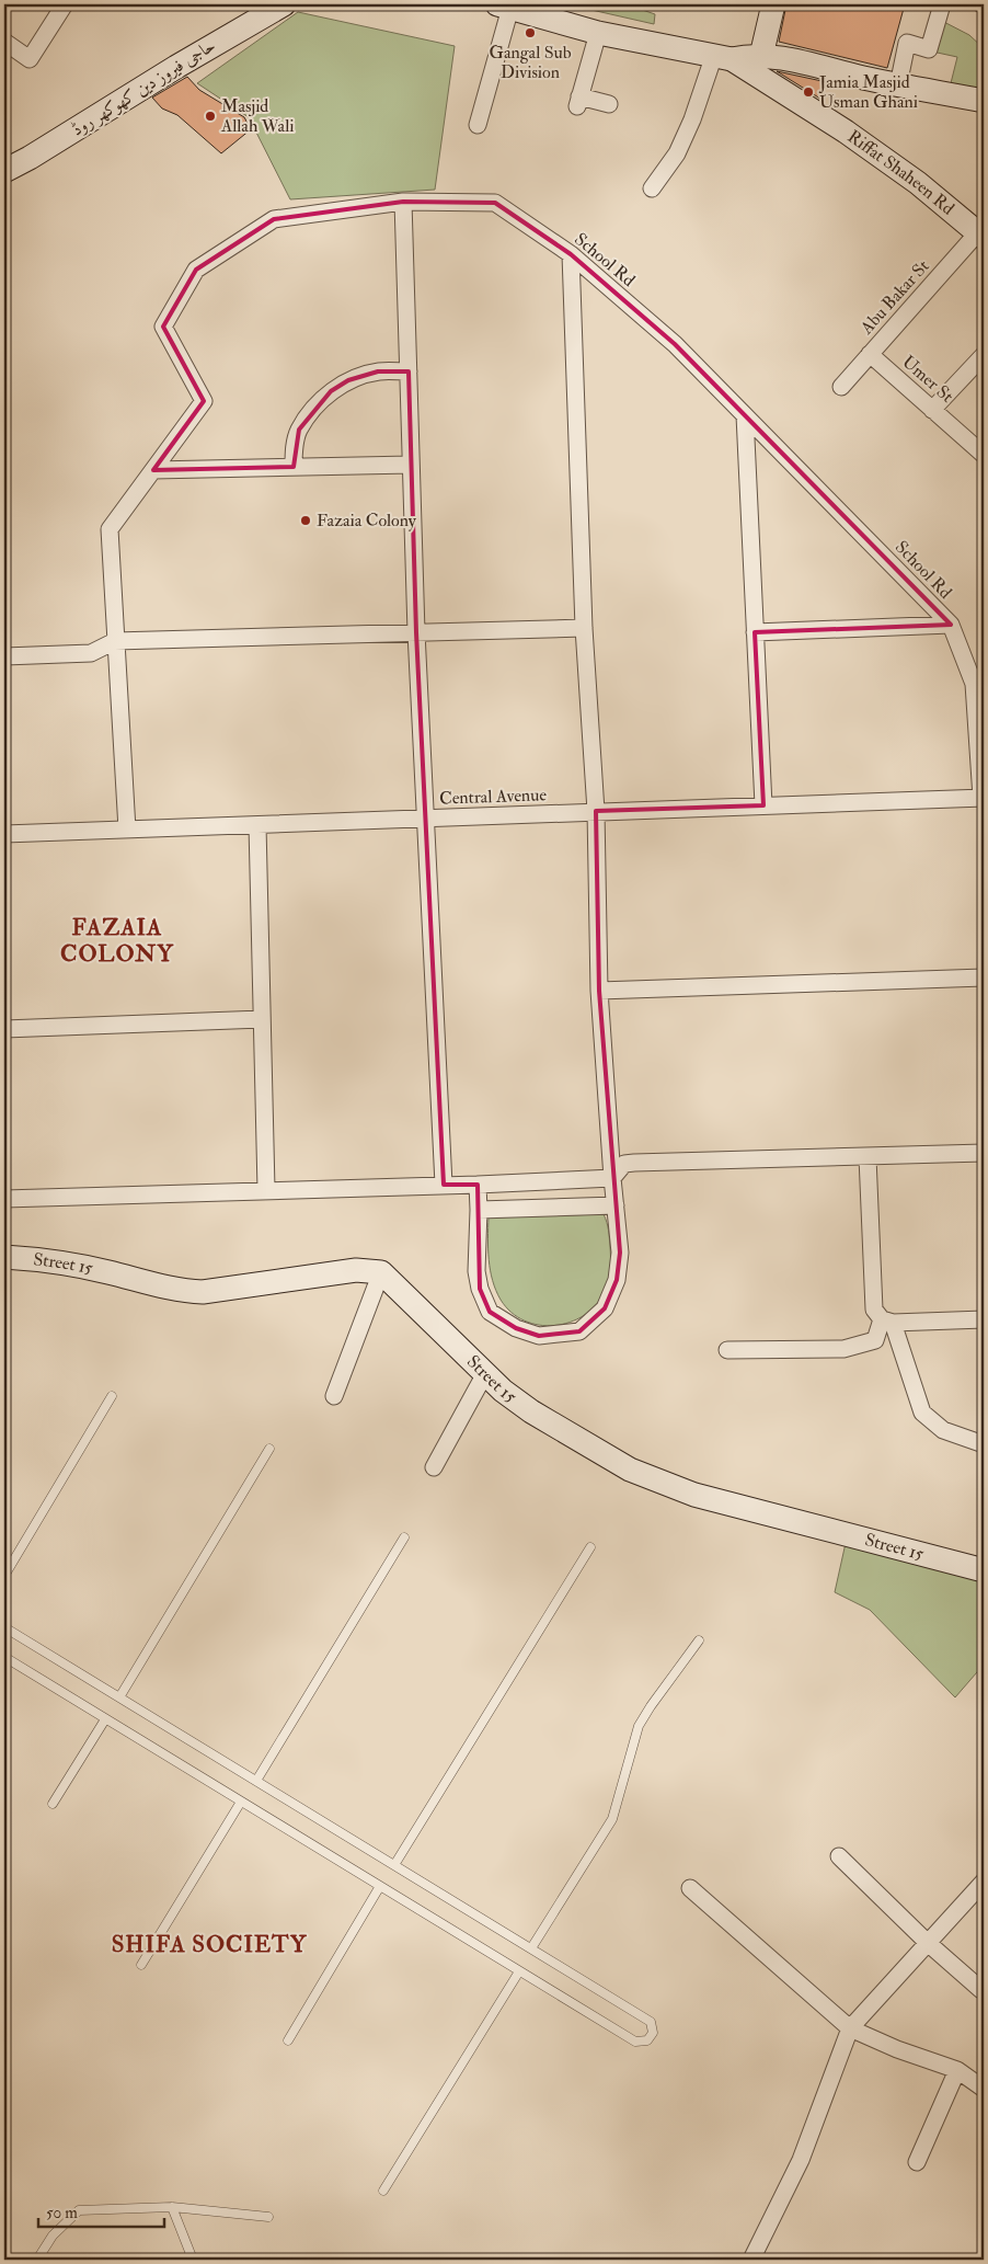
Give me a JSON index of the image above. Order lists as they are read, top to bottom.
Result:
{
  "streets": {
    "street": [
      "حاجی فیروز دین کھوکھر روڈ",
      "Riffat Shaheen Rd",
      "School Rd",
      "Abu Bakar St",
      "Umer St",
      "Central Avenue",
      "Street 15"
    ]
  },
  "crossings": [
    ["Riffat Shaheen Rd", "Abu Bakar St"],
    ["Abu Bakar St", "Umer St"]
  ],
  "districts": ["FAZAIA COLONY", "SHIFA SOCIETY"],
  "places": [
    "Gangal Sub Division",
    "Jamia Masjid Usman Ghani",
    "Masjid Allah Wali",
    "Fazaia Colony"
  ],
  "scale_bar": "50 m"
}
